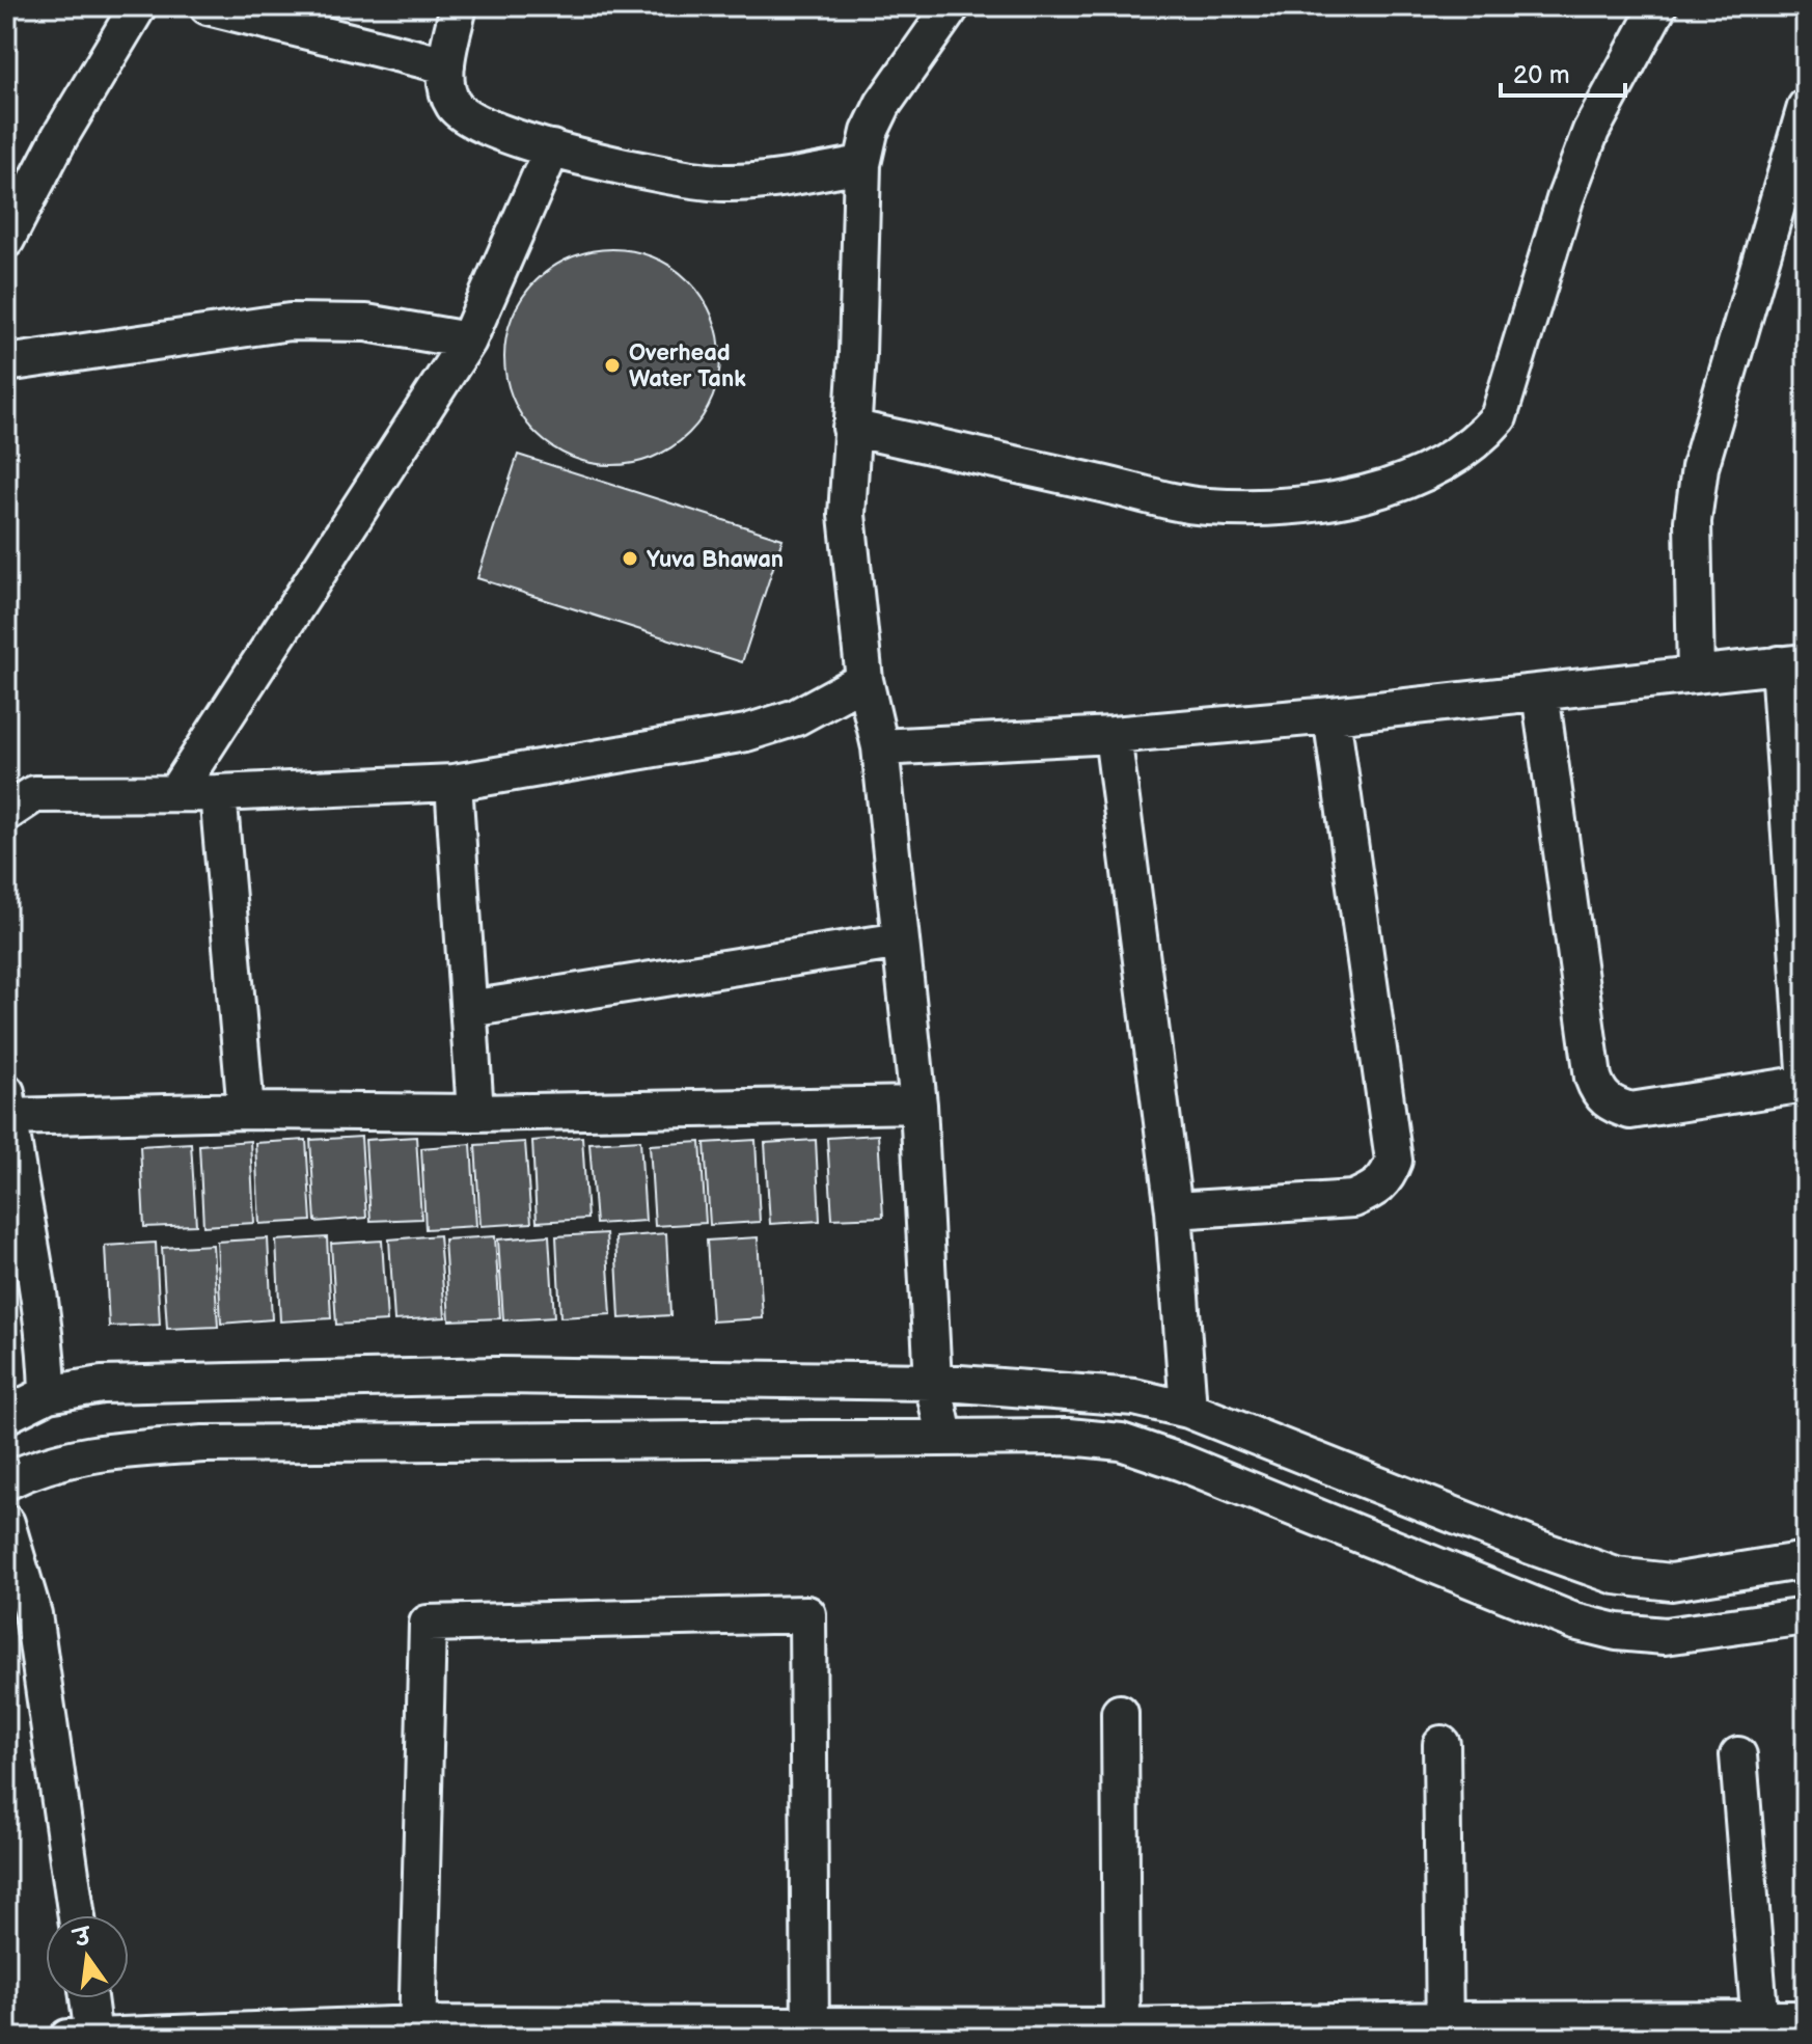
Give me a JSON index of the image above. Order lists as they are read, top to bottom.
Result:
{
  "places": ["Overhead Water Tank", "Yuva Bhawan"],
  "scale_bar": "20 m",
  "north": "top"
}
